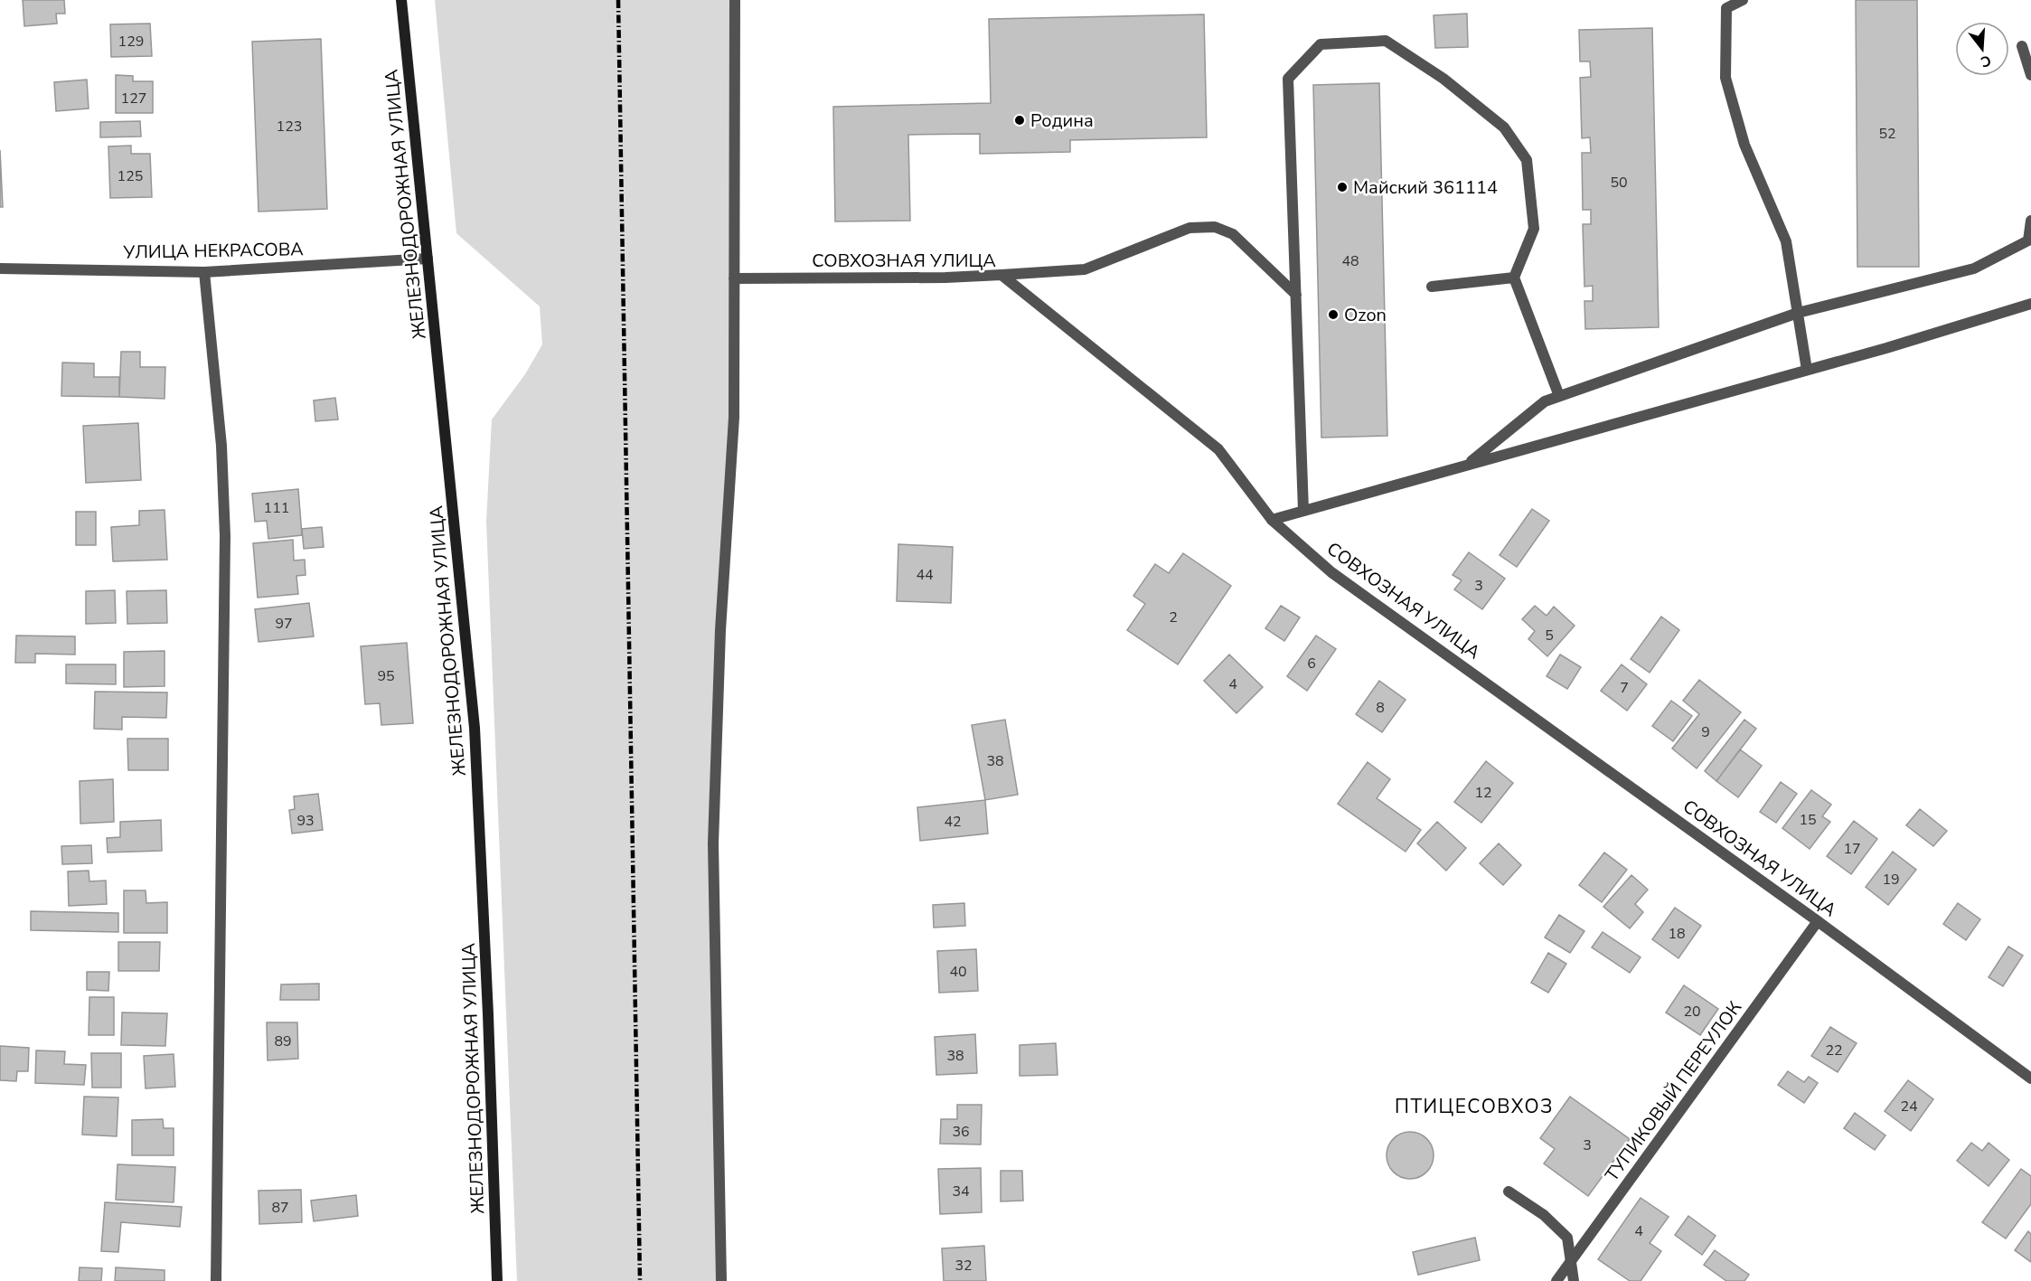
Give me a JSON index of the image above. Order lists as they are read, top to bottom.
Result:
{
  "streets": {
    "main road": ["ЖЕЛЕЗНОДОРОЖНАЯ УЛИЦА"],
    "street": ["УЛИЦА НЕКРАСОВА", "СОВХОЗНАЯ УЛИЦА", "ТУПИКОВЫЙ ПЕРЕУЛОК"]
  },
  "crossings": [
    ["ЖЕЛЕЗНОДОРОЖНАЯ УЛИЦА", "УЛИЦА НЕКРАСОВА"],
    ["СОВХОЗНАЯ УЛИЦА", "ТУПИКОВЫЙ ПЕРЕУЛОК"]
  ],
  "districts": ["ПТИЦЕСОВХОЗ"],
  "places": ["Родина", "Майский 361114", "Ozon"],
  "house_numbers": [
    "129",
    "127",
    "123",
    "52",
    "125",
    "50",
    "48",
    "111",
    "44",
    "3",
    "2",
    "97",
    "5",
    "6",
    "95",
    "4",
    "7",
    "8",
    "9",
    "38",
    "12",
    "15",
    "93",
    "42",
    "17",
    "19",
    "18",
    "40",
    "20",
    "89",
    "22",
    "38",
    "24",
    "36",
    "3",
    "34",
    "87",
    "4",
    "32"
  ],
  "north": "bottom"
}
